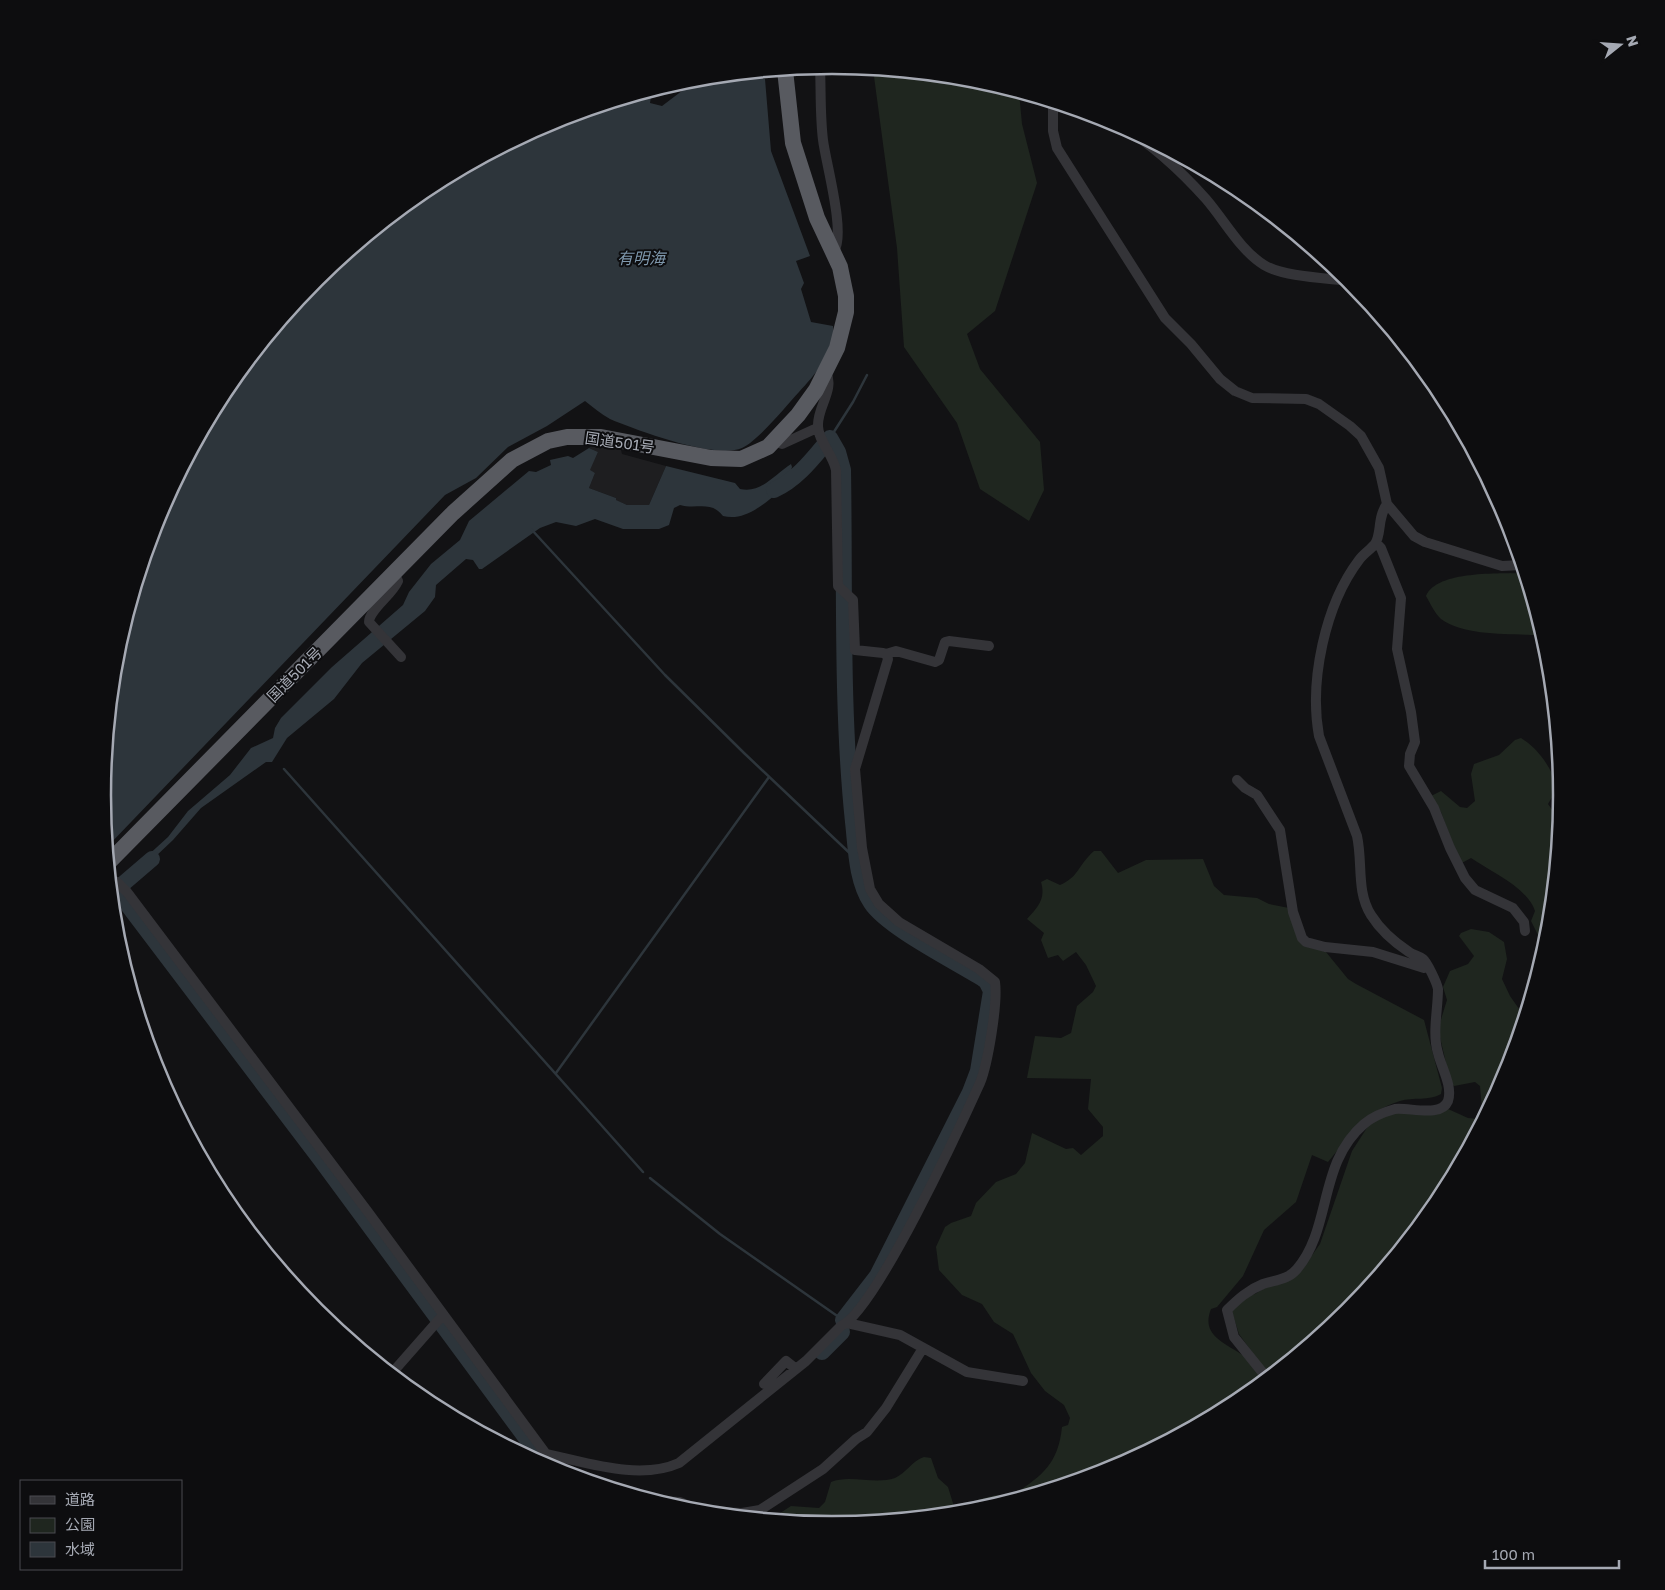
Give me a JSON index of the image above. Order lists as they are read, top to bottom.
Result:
{
  "streets": {
    "highway": ["国道501号"]
  },
  "water": ["有明海"],
  "legend": ["道路", "公園", "水域"],
  "scale_bar": "100 m",
  "north": "right"
}
